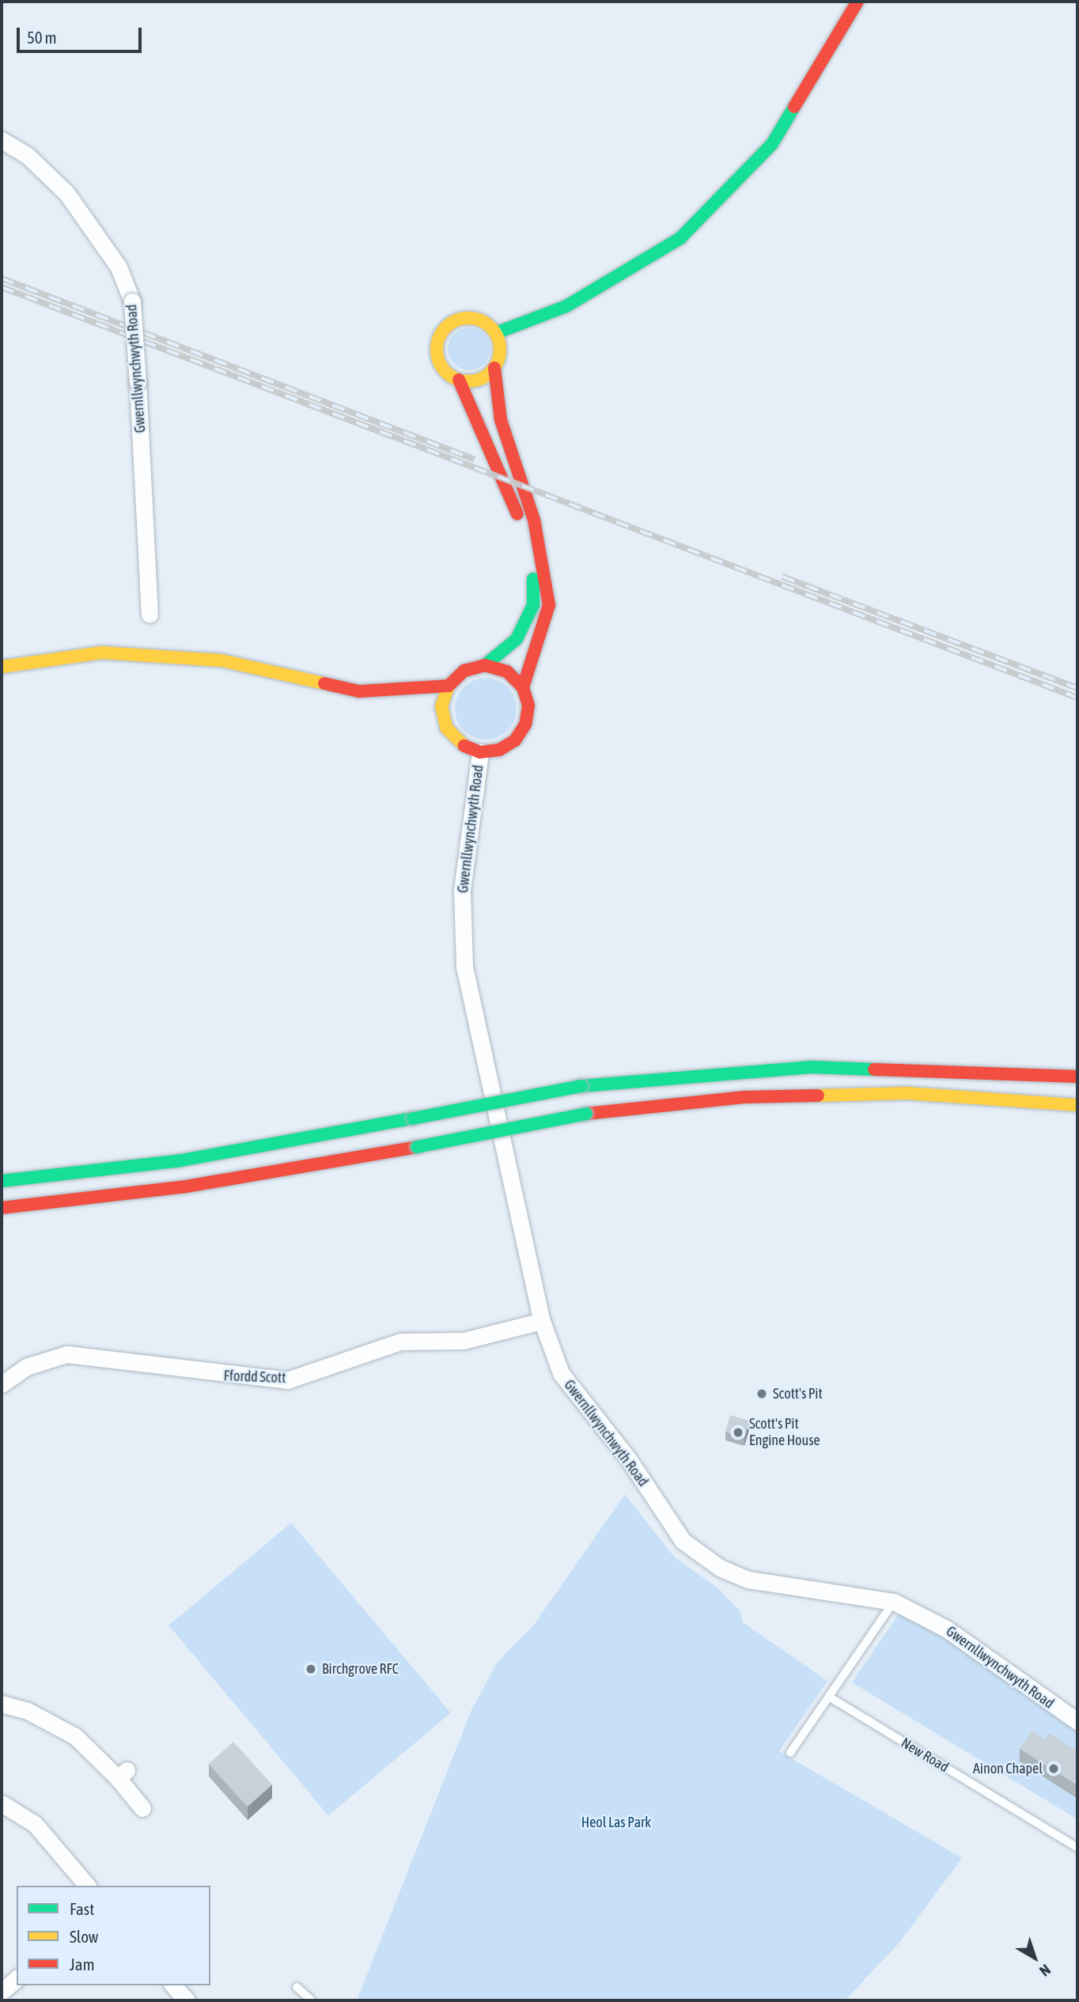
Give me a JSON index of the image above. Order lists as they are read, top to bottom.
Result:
{
  "streets": {
    "street": ["Gwernllwynchwyth Road", "Ffordd Scott"],
    "lane": ["New Road"]
  },
  "crossings": [
    ["Gwernllwynchwyth Road", "Ffordd Scott"]
  ],
  "parks": ["Heol Las Park"],
  "places": [
    "Scott's Pit",
    "Scott's Pit Engine House",
    "Birchgrove RFC",
    "Ainon Chapel"
  ],
  "legend": ["Fast", "Slow", "Jam"],
  "scale_bar": "50 m",
  "north": "bottom right"
}
